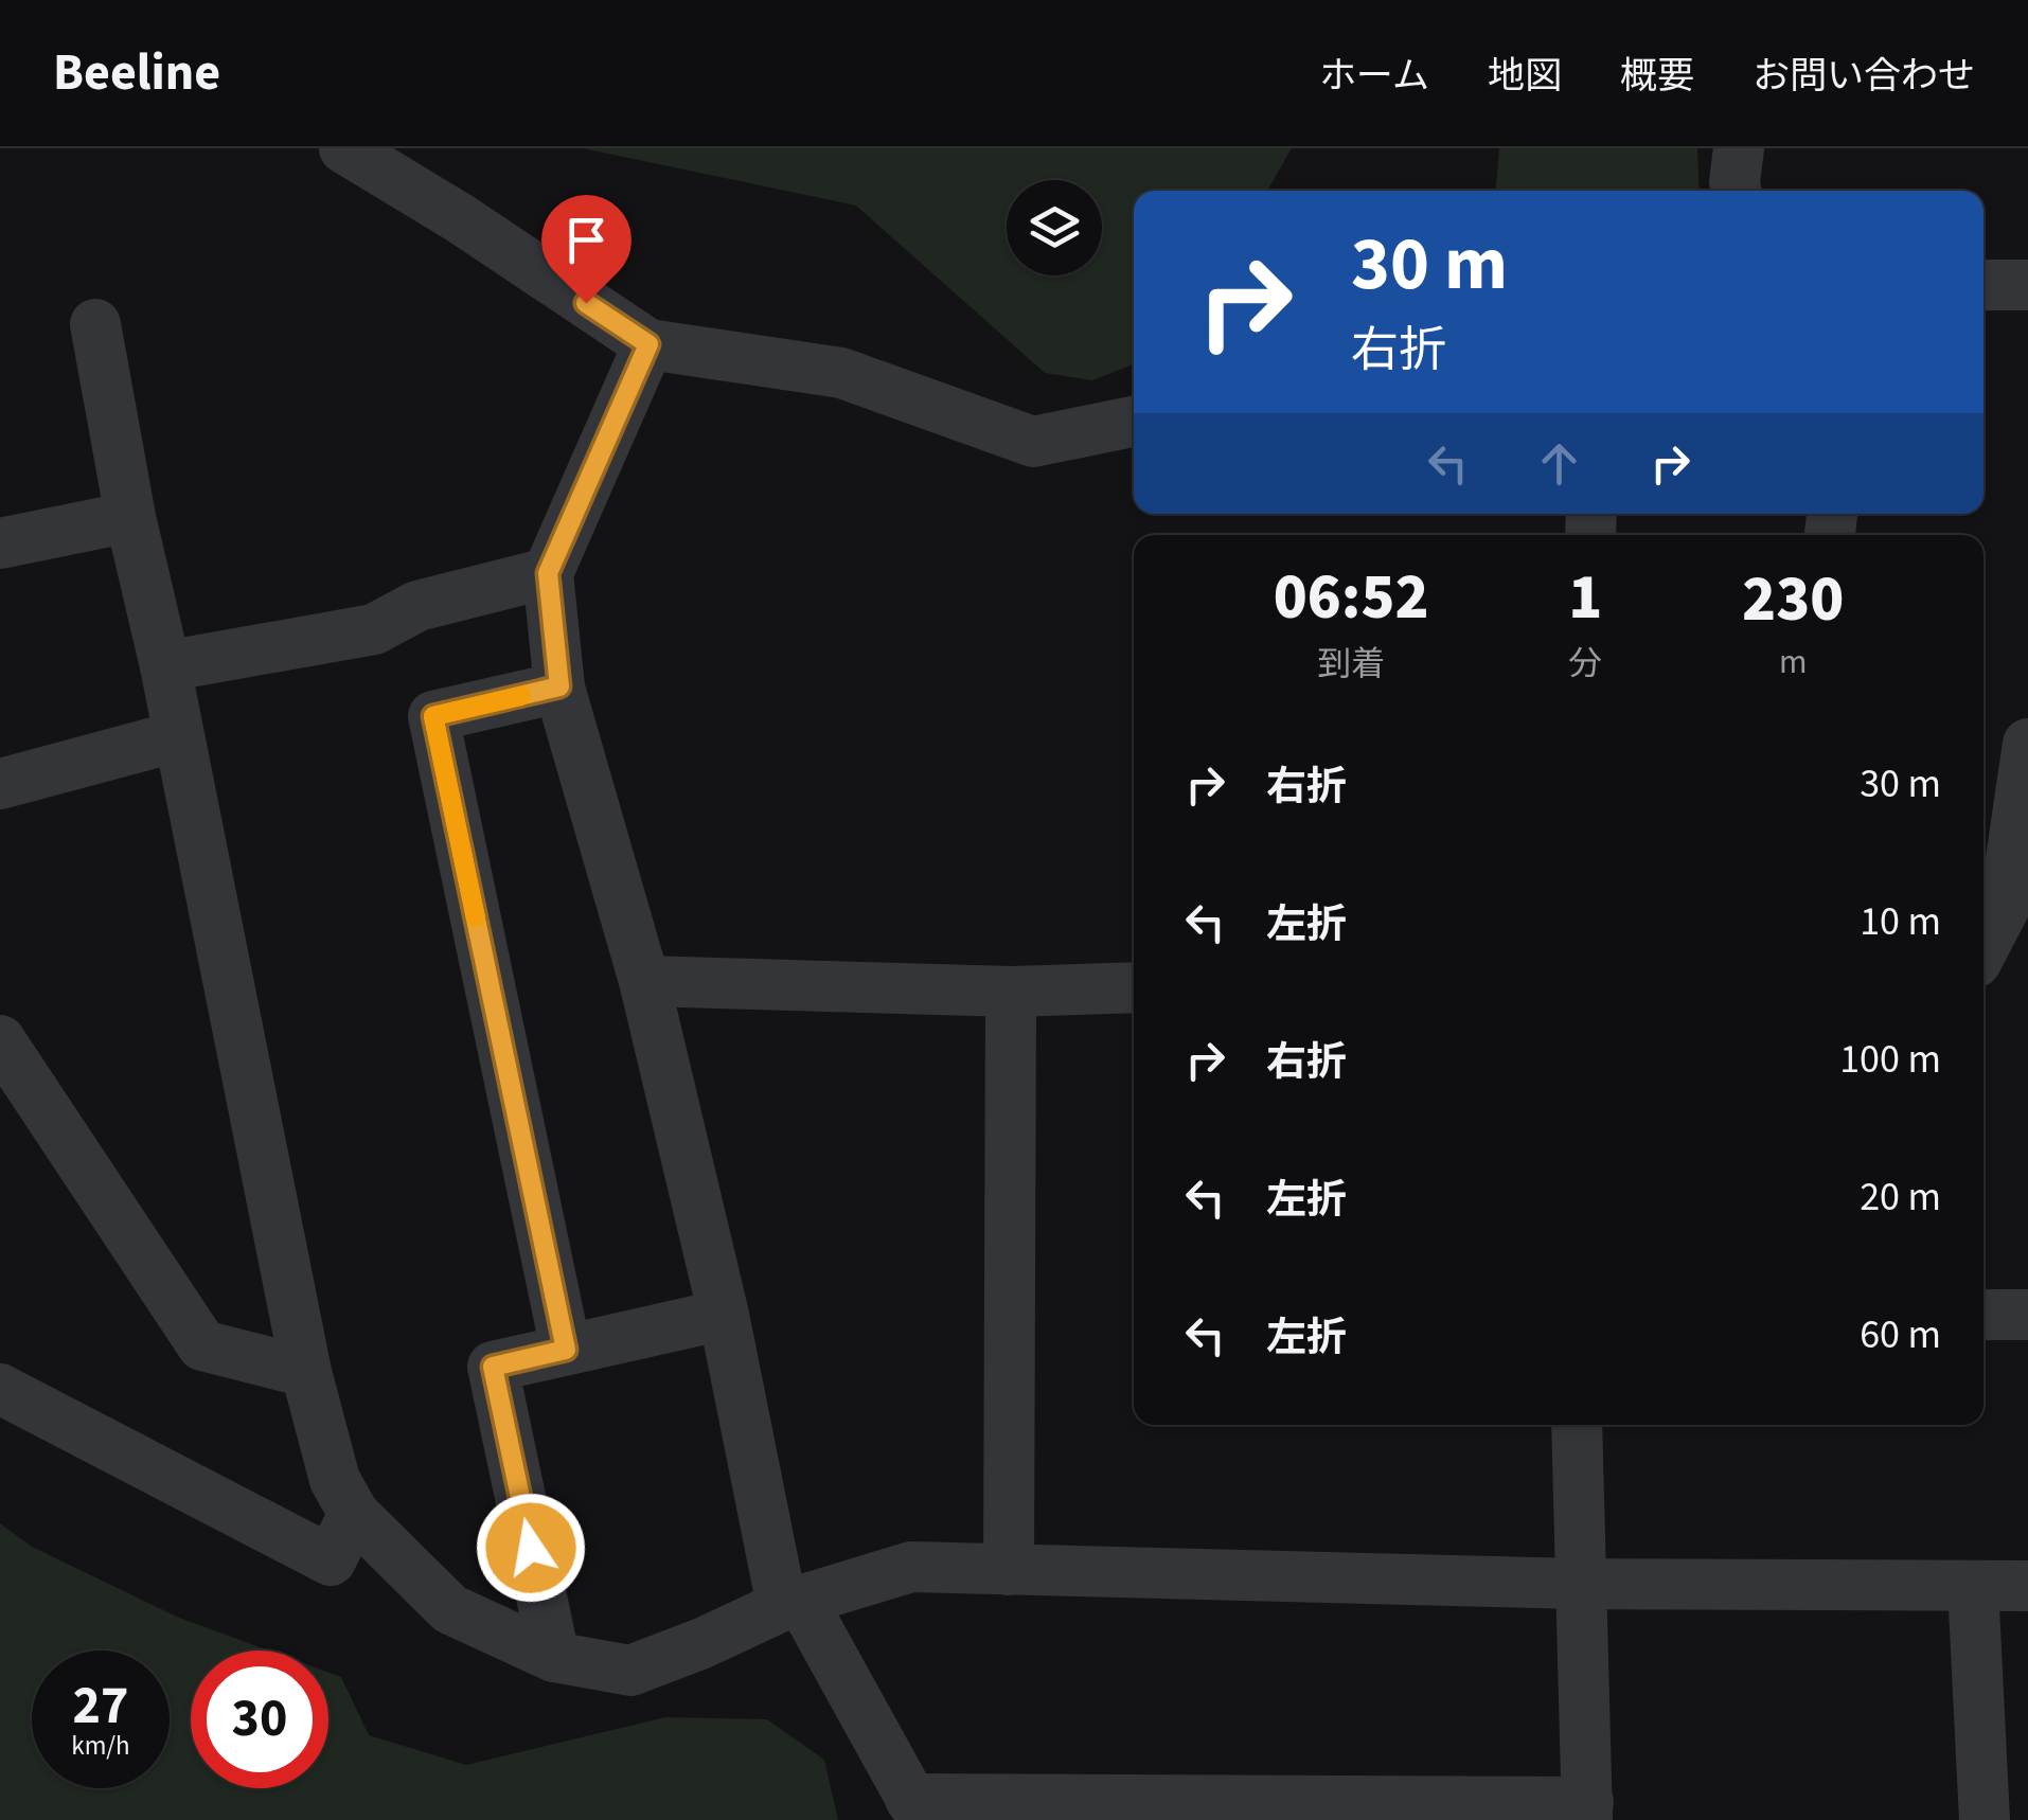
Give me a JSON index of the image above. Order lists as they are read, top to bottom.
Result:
{
  "page": {
    "header": "Beeline",
    "nav": [
      "ホーム",
      "地図",
      "概要",
      "お問い合わせ"
    ],
    "turn": ["30 m", "右折"],
    "eta": [
      "06:52",
      "到着",
      "1",
      "分",
      "230",
      "m"
    ],
    "list": [
      {
        "name": "右折",
        "value": "30 m"
      },
      {
        "name": "左折",
        "value": "10 m"
      },
      {
        "name": "右折",
        "value": "100 m"
      },
      {
        "name": "左折",
        "value": "20 m"
      },
      {
        "name": "左折",
        "value": "60 m"
      }
    ],
    "speed": "27 km/h",
    "limit": "30"
  }
}
